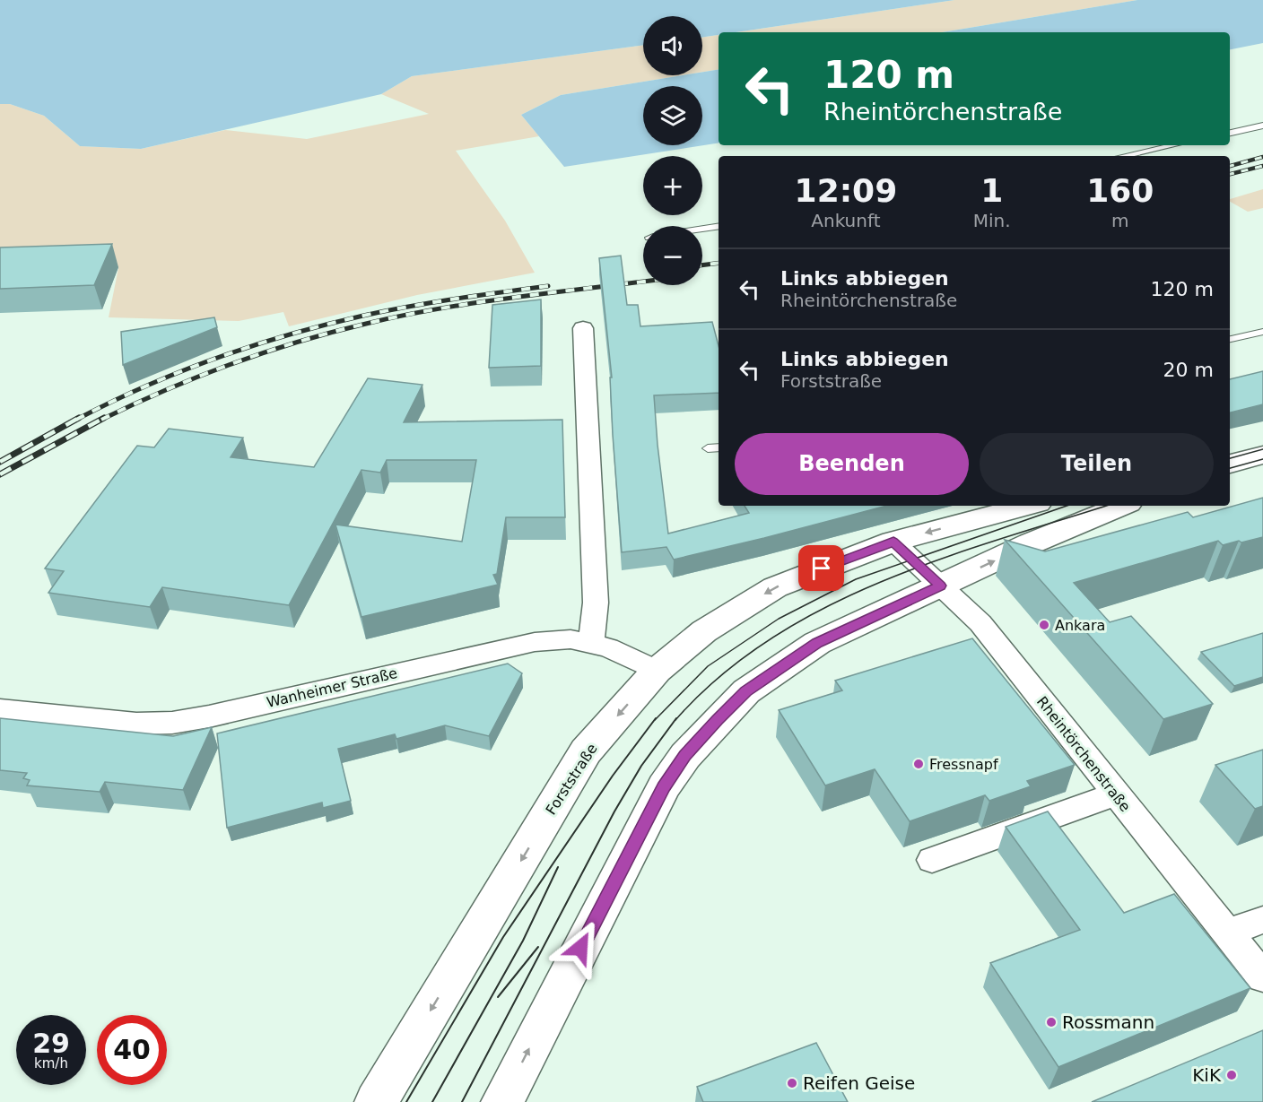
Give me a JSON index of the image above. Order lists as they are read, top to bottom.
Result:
{
  "streets": {
    "street": ["Wanheimer Straße", "Rheintörchenstraße", "Forststraße"]
  },
  "crossings": [
    ["Wanheimer Straße", "Forststraße"],
    ["Rheintörchenstraße", "Forststraße"]
  ],
  "places": [
    "Ankara",
    "Fressnapf",
    "Rossmann",
    "KiK",
    "Reifen Geise"
  ],
  "page": {
    "map_buttons": ["+", "−"],
    "turn": ["120 m", "Rheintörchenstraße"],
    "eta": [
      "12:09",
      "Ankunft",
      "1",
      "Min.",
      "160",
      "m"
    ],
    "list": [
      {
        "name": "Links abbiegen",
        "note": "Rheintörchenstraße",
        "value": "120 m"
      },
      {
        "name": "Links abbiegen",
        "note": "Forststraße",
        "value": "20 m"
      }
    ],
    "buttons": ["Beenden", "Teilen"],
    "speed": "29 km/h",
    "limit": "40"
  }
}
